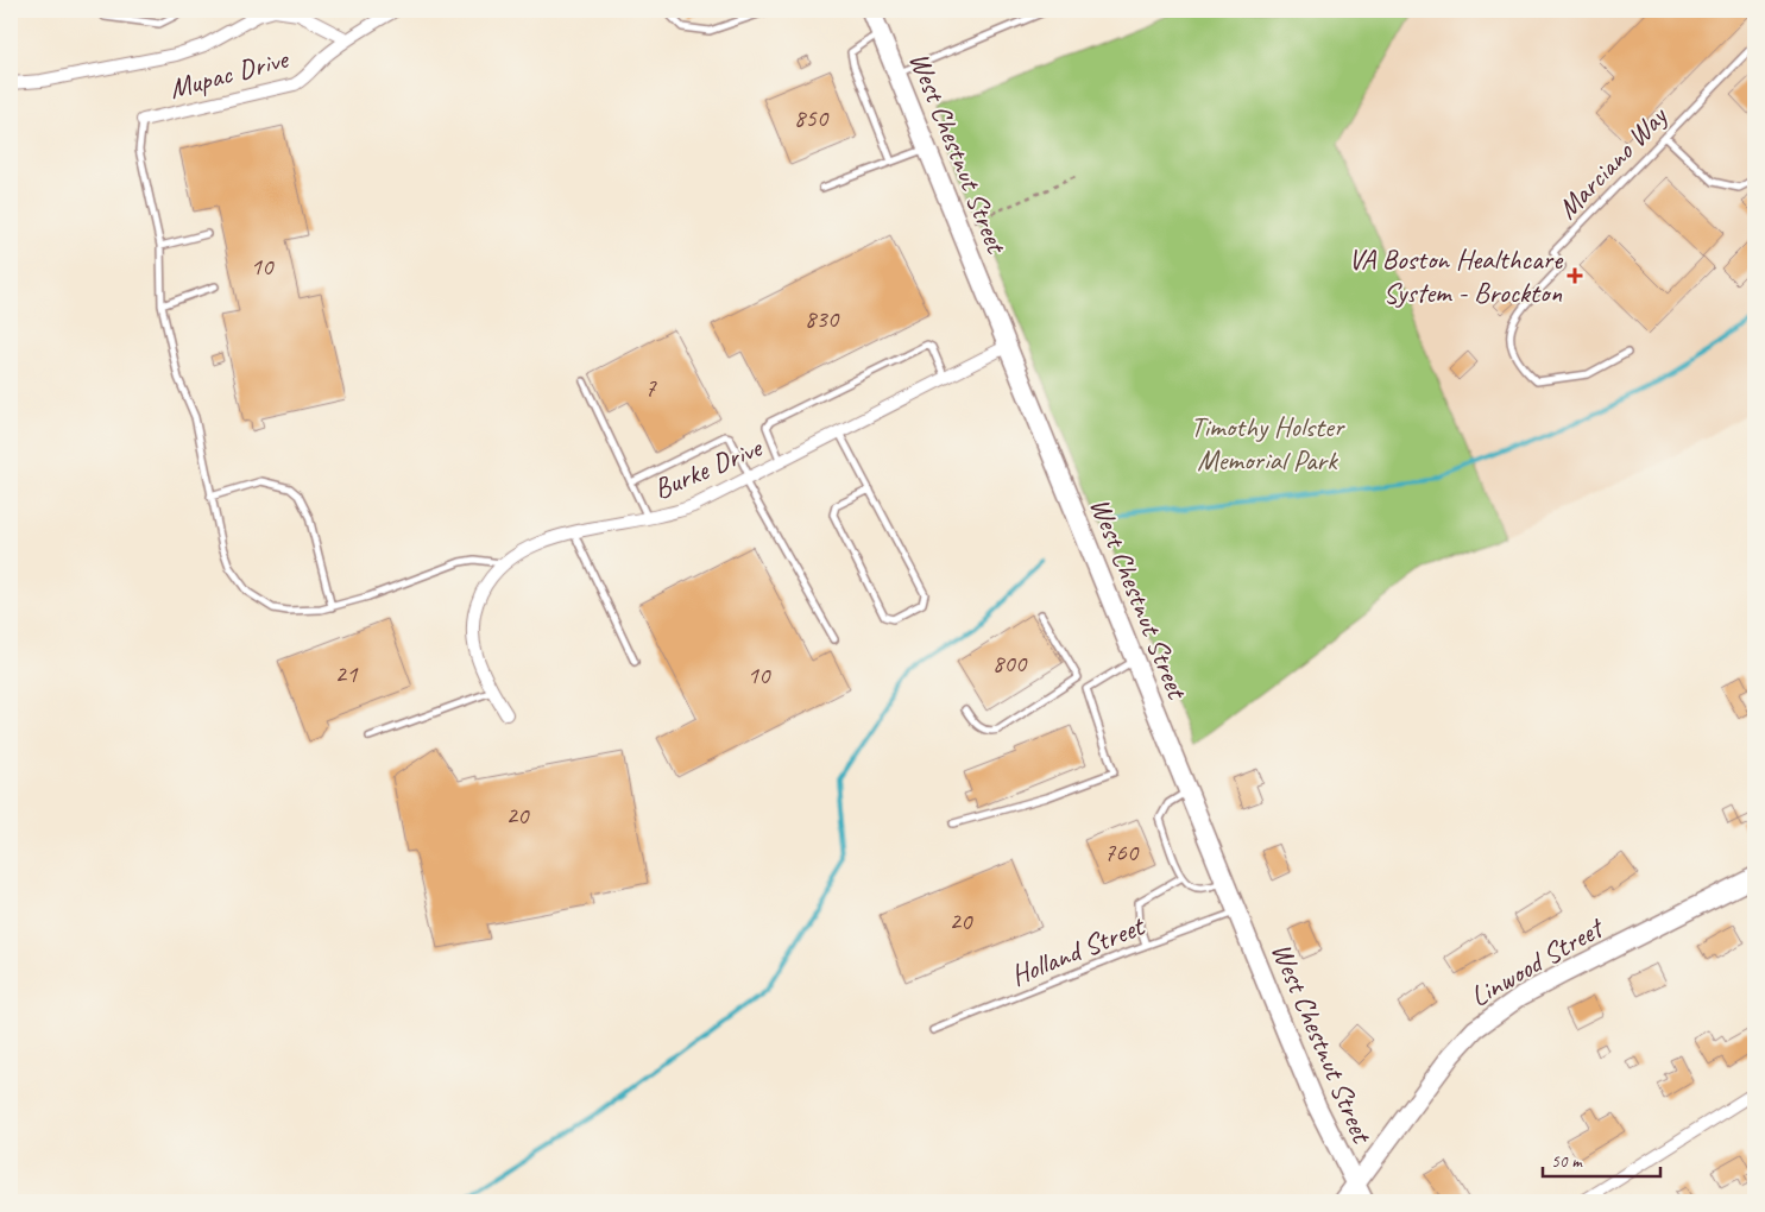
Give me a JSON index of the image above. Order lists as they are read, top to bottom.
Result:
{
  "streets": {
    "main road": ["West Chestnut Street", "Linwood Street"],
    "street": ["Mupac Drive", "Burke Drive"],
    "lane": ["Marciano Way", "Holland Street"]
  },
  "crossings": [
    ["West Chestnut Street", "Burke Drive"],
    ["West Chestnut Street", "Holland Street"],
    ["West Chestnut Street", "Linwood Street"]
  ],
  "parks": ["Timothy Holster Memorial Park"],
  "places": {
    "health": ["VA Boston Healthcare System - Brockton"]
  },
  "house_numbers": [
    "850",
    "10",
    "830",
    "7",
    "800",
    "21",
    "10",
    "20",
    "760",
    "20"
  ],
  "scale_bar": "50 m"
}
